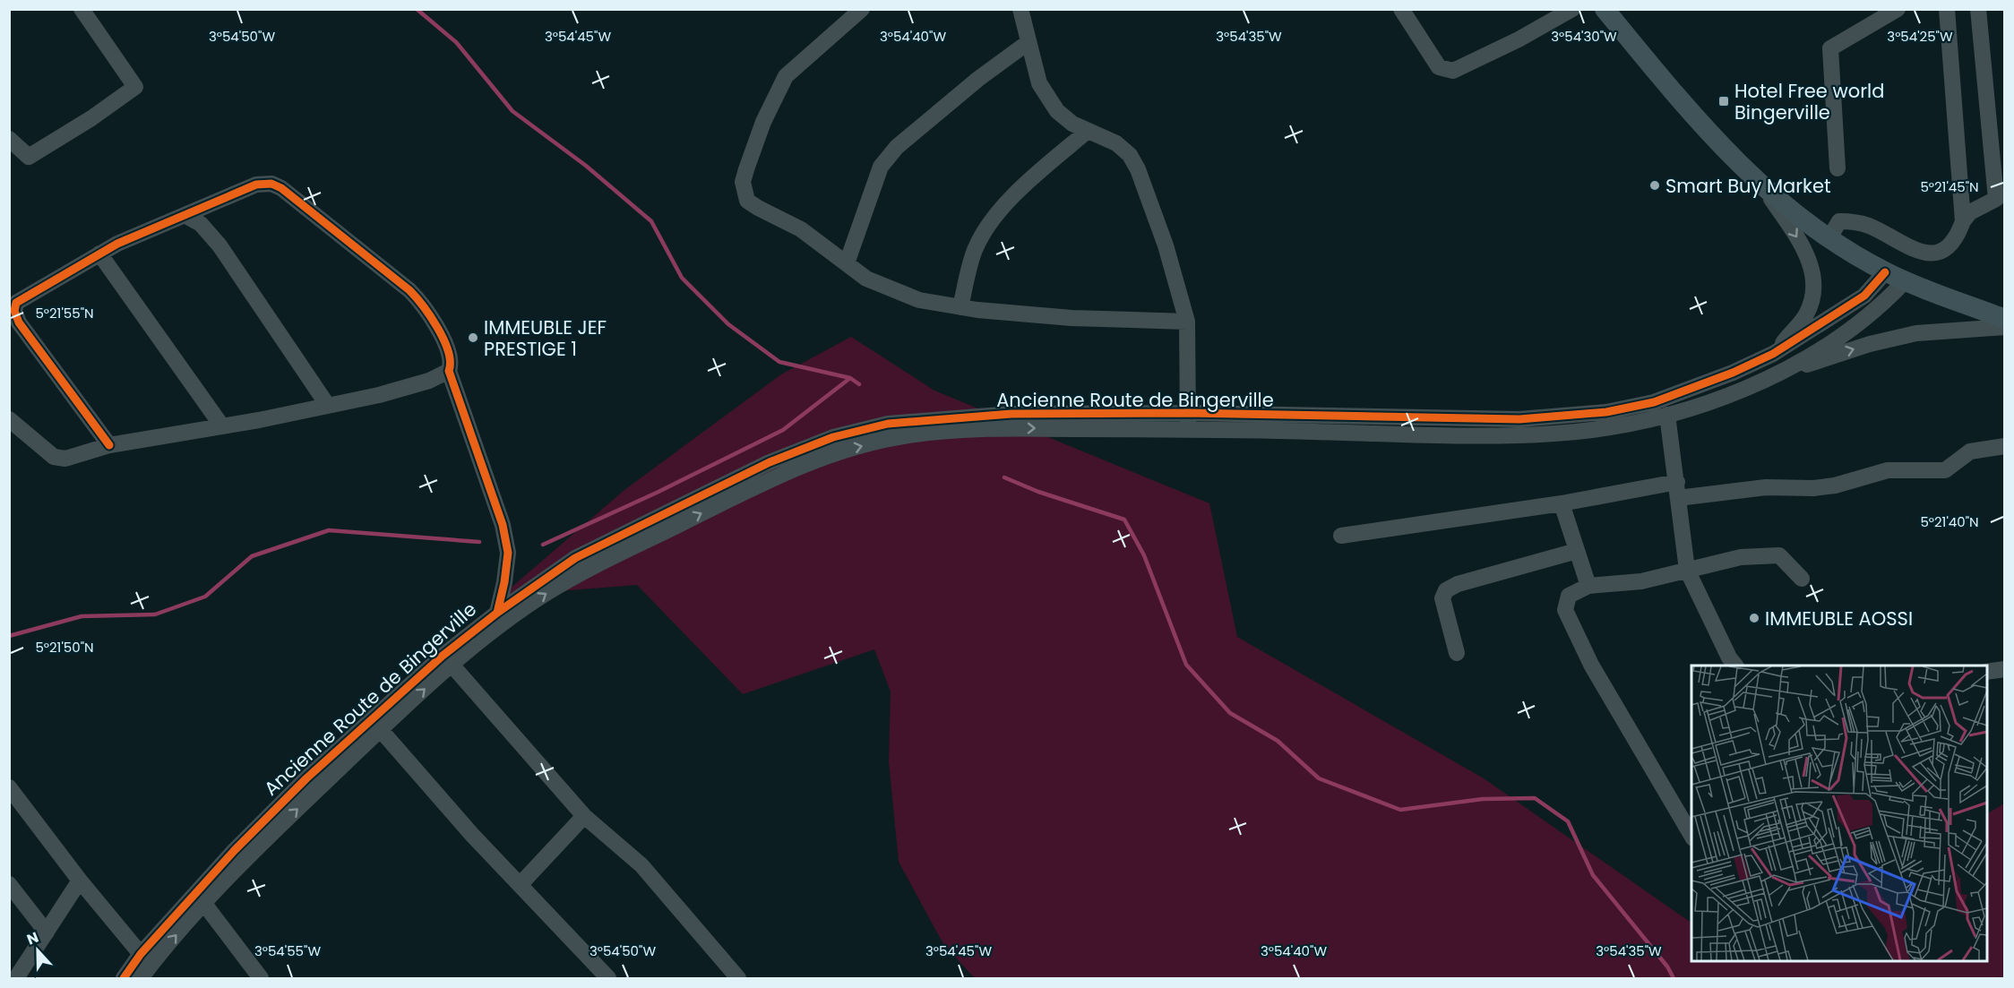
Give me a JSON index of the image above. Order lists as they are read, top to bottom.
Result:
{
  "streets": {
    "street": ["Ancienne Route de Bingerville"]
  },
  "places": {
    "transit": ["Hotel Free world Bingerville"],
    "other": ["Smart Buy Market", "IMMEUBLE JEF PRESTIGE 1", "IMMEUBLE AOSSI"]
  },
  "north": "top",
  "coordinates": [
    "3°54'50\"W",
    "3°54'45\"W",
    "3°54'40\"W",
    "3°54'35\"W",
    "3°54'30\"W",
    "3°54'25\"W",
    "5°21'45\"N",
    "5°21'55\"N",
    "5°21'40\"N",
    "5°21'50\"N",
    "3°54'55\"W"
  ]
}
